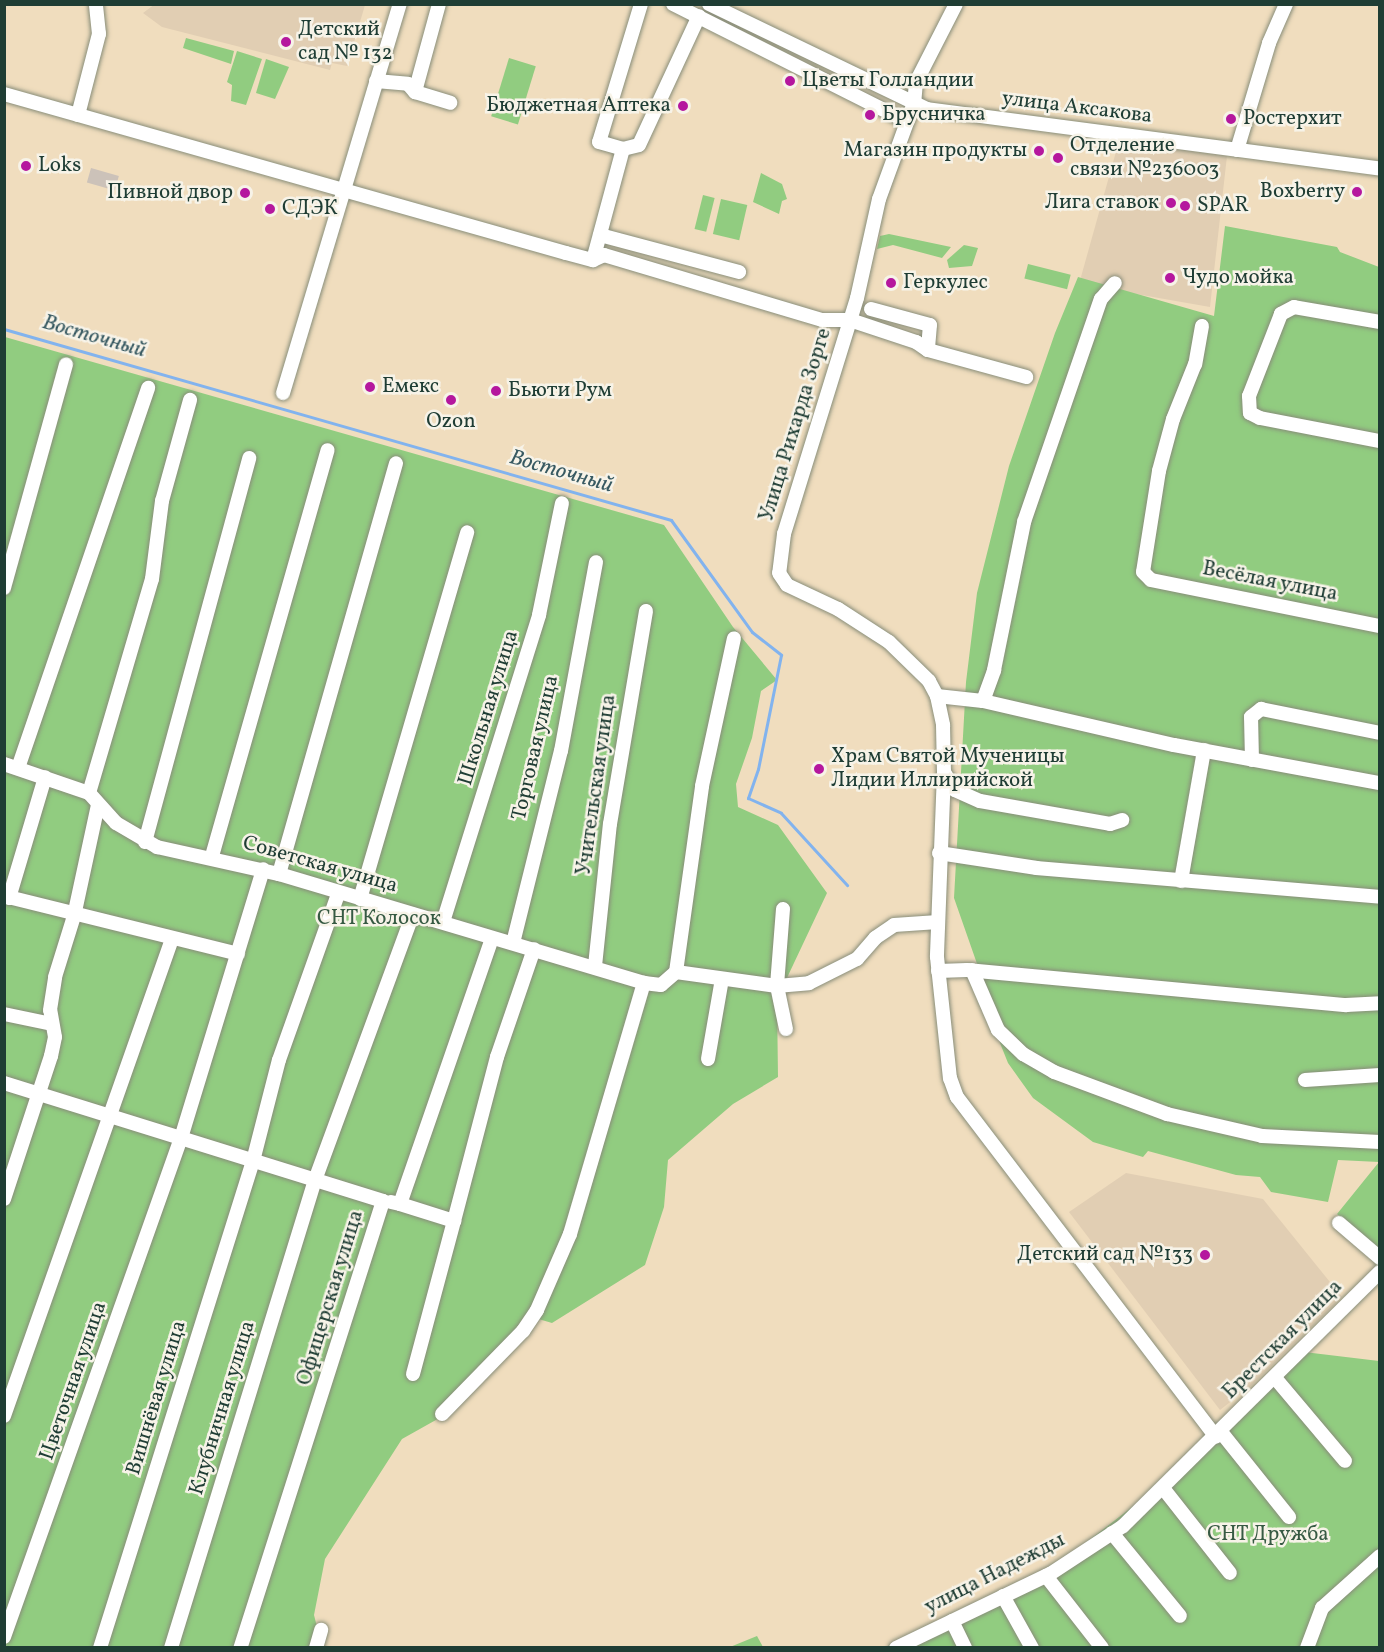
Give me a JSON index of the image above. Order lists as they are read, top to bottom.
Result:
{
  "streets": {
    "street": [
      "улица Аксакова",
      "Улица Рихарда Зорге",
      "Весёлая улица",
      "Школьная улица",
      "Торговая улица",
      "Учительская улица",
      "Советская улица",
      "Офицерская улица",
      "Брестская улица",
      "Цветочная улица",
      "Вишнёвая улица",
      "Клубничная улица",
      "улица Надежды"
    ]
  },
  "crossings": [
    ["улица Аксакова", "Улица Рихарда Зорге"],
    ["Школьная улица", "Советская улица"],
    ["Торговая улица", "Советская улица"],
    ["Учительская улица", "Советская улица"],
    ["Советская улица", "Цветочная улица"],
    ["Советская улица", "Вишнёвая улица"],
    ["Советская улица", "Клубничная улица"],
    ["Офицерская улица", "Цветочная улица"],
    ["Офицерская улица", "Вишнёвая улица"],
    ["Офицерская улица", "Клубничная улица"],
    ["Брестская улица", "улица Надежды"]
  ],
  "water": ["Восточный"],
  "parks": ["СНТ Колосок", "СНТ Дружба"],
  "places": [
    "Детский сад № 132",
    "Цветы Голландии",
    "Бюджетная Аптека",
    "Брусничка",
    "Ростерхит",
    "Магазин продукты",
    "Отделение связи №236003",
    "Loks",
    "Boxberry",
    "Пивной двор",
    "Лига ставок",
    "SPAR",
    "СДЭК",
    "Чудо мойка",
    "Геркулес",
    "Емекс",
    "Бьюти Рум",
    "Ozon",
    "Храм Святой Мученицы Лидии Иллирийской",
    "Детский сад №133"
  ]
}
